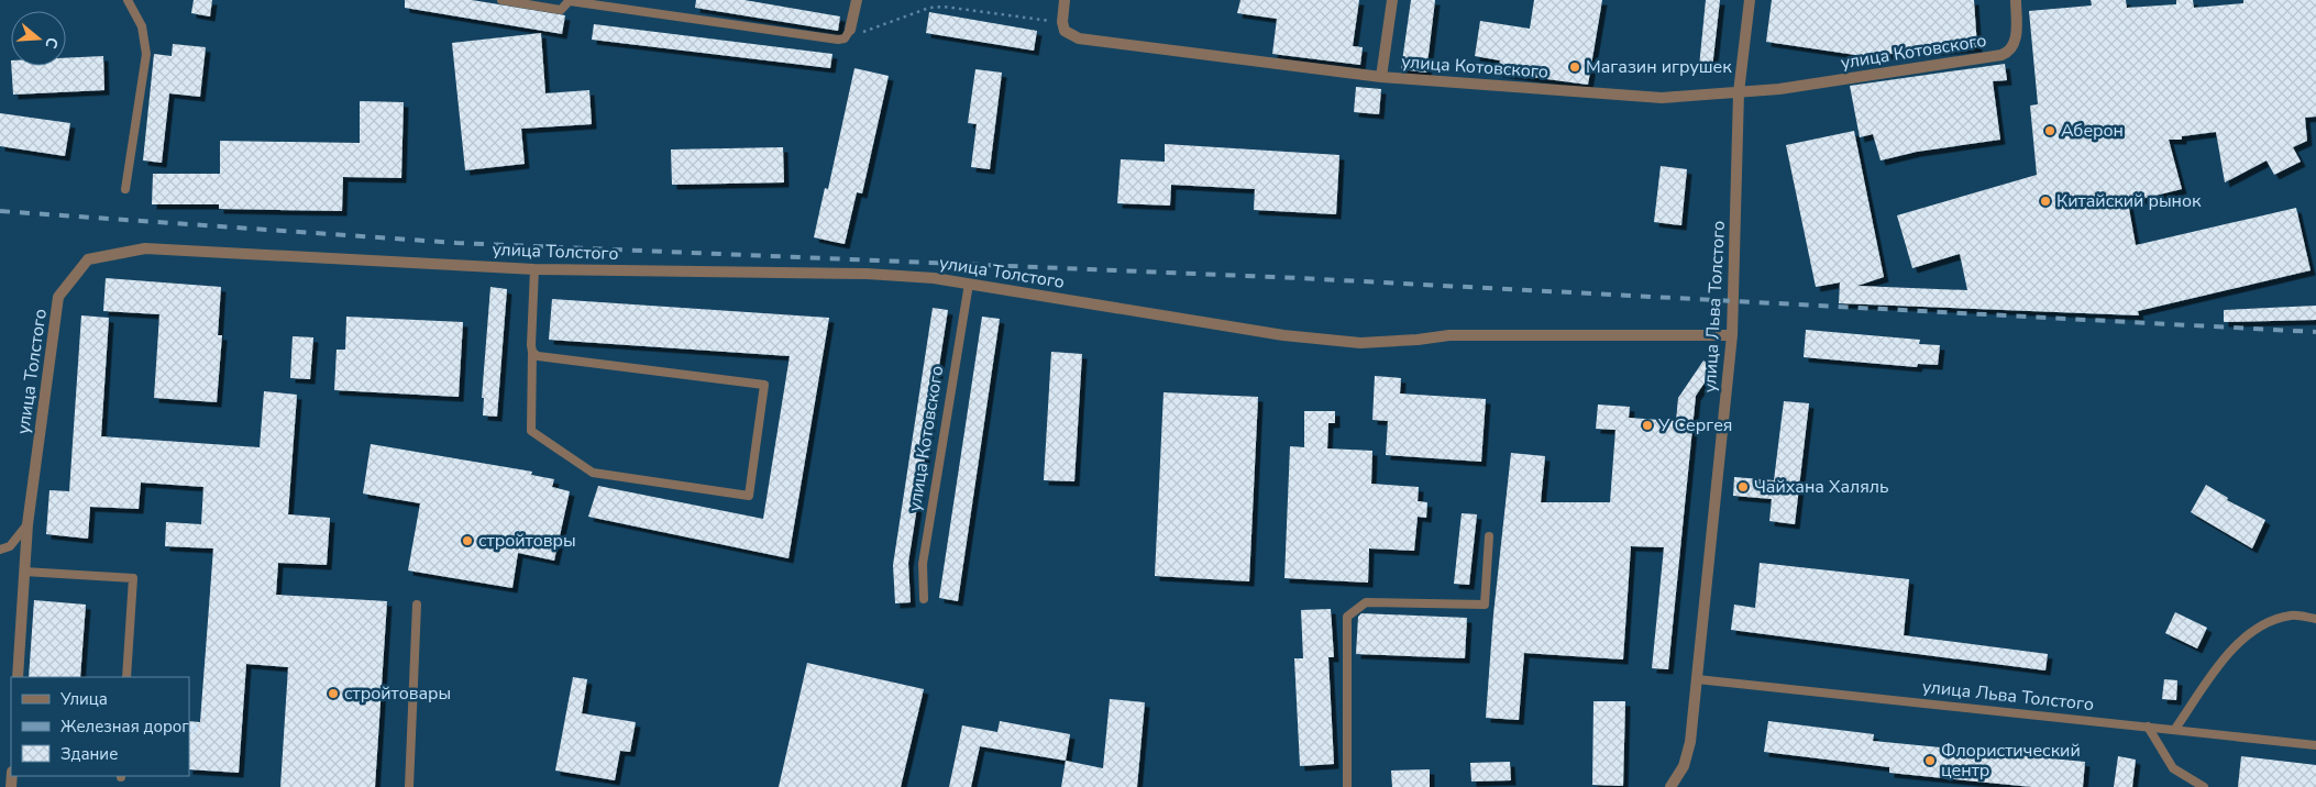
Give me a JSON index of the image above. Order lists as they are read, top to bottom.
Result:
{
  "streets": {
    "street": ["улица Котовского", "улица Толстого", "улица Льва Толстого"]
  },
  "crossings": [
    ["улица Котовского", "улица Толстого"],
    ["улица Котовского", "улица Льва Толстого"],
    ["улица Толстого", "улица Льва Толстого"]
  ],
  "places": [
    "Магазин игрушек",
    "Аберон",
    "Китайский рынок",
    "У Сергея",
    "Чайхана Халяль",
    "стройтовры",
    "стройтовары",
    "Флористический центр"
  ],
  "legend": ["Улица", "Железная дорога", "Здание"],
  "north": "right"
}
